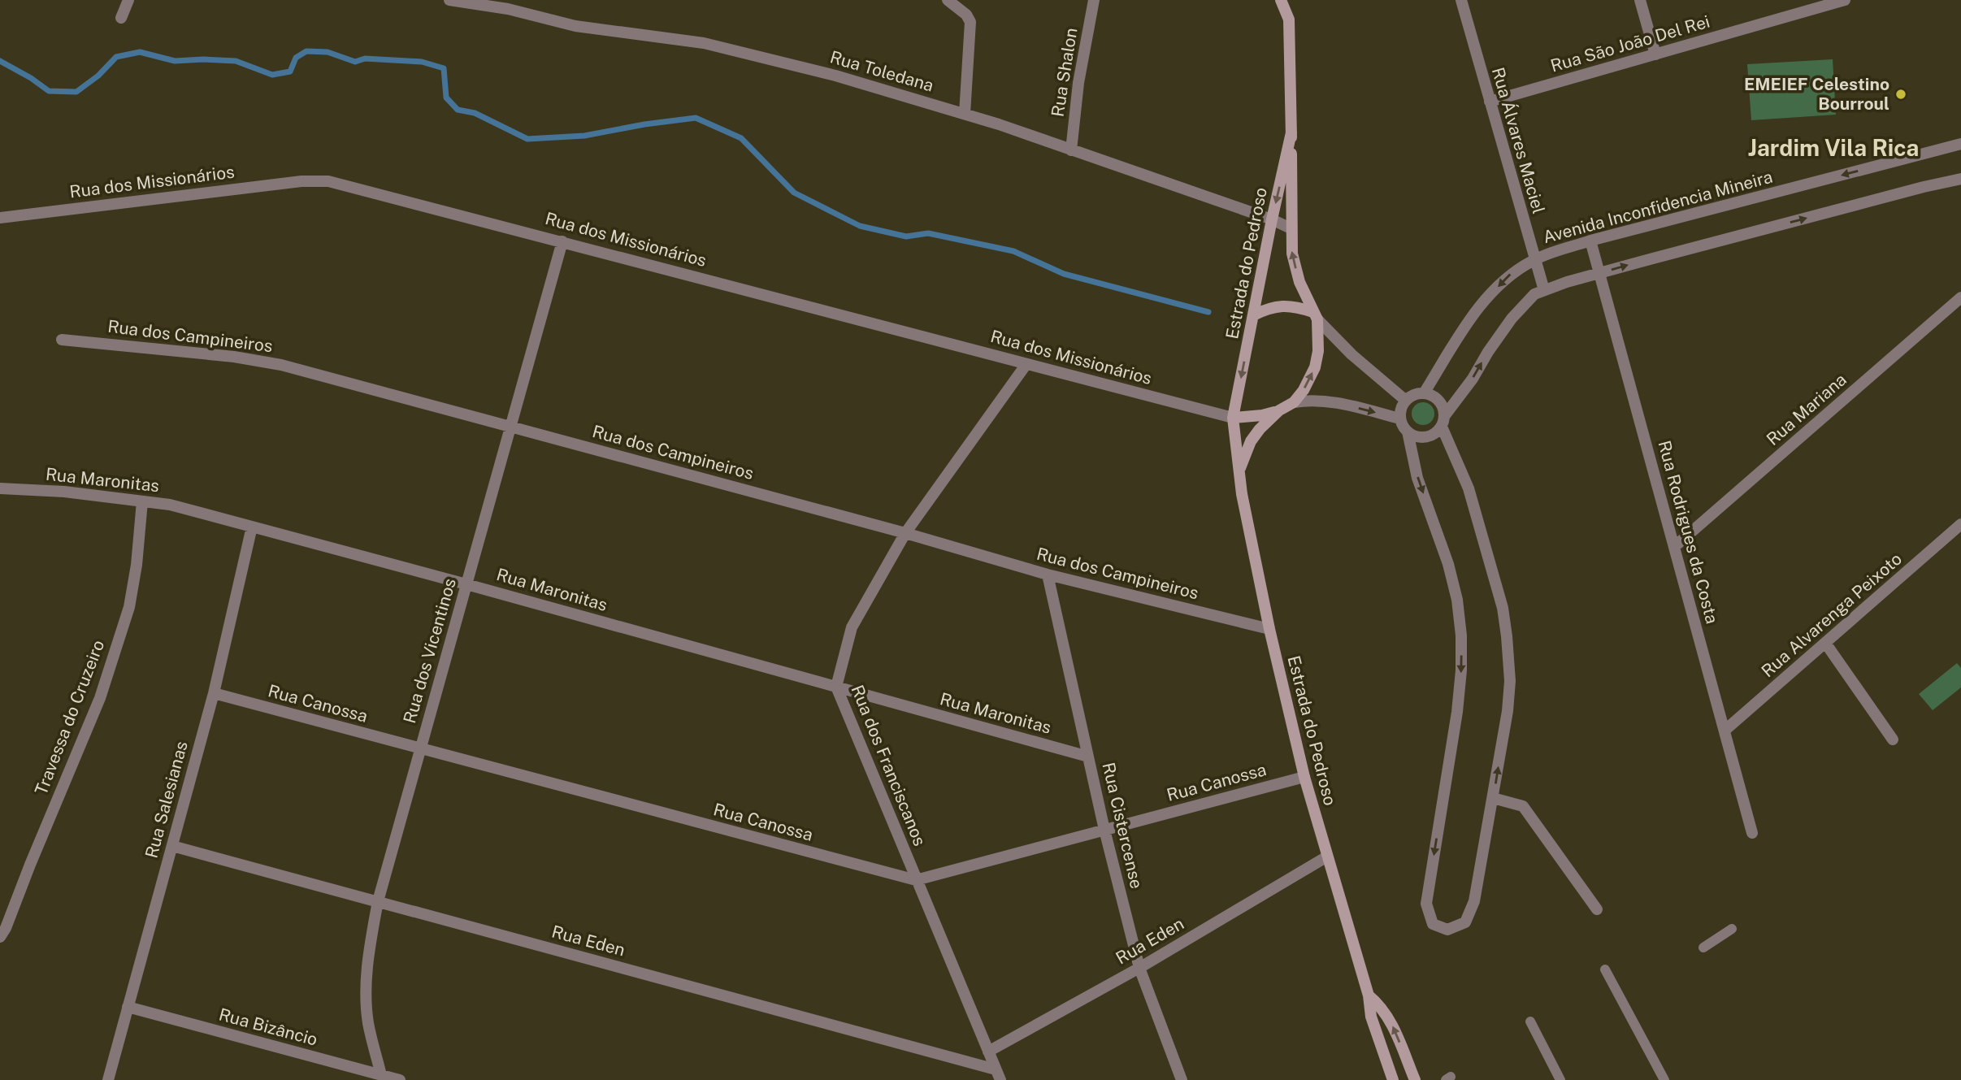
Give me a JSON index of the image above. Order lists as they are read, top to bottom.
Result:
{
  "streets": {
    "main road": ["Estrada do Pedroso"],
    "street": [
      "Rua São João Del Rei",
      "Rua Toledana",
      "Rua Shalon",
      "Rua Álvares Maciel",
      "Rua dos Missionários",
      "Avenida Inconfidencia Mineira",
      "Rua dos Campineiros",
      "Rua Mariana",
      "Rua Maronitas",
      "Rua Rodrigues da Costa",
      "Rua Alvarenga Peixoto",
      "Rua dos Vicentinos",
      "Rua Canossa",
      "Travessa do Cruzeiro",
      "Rua dos Franciscanos",
      "Rua Salesianas",
      "Rua Cistercense",
      "Rua Eden",
      "Rua Bizâncio"
    ]
  },
  "crossings": [
    ["Rua São João Del Rei", "Rua Álvares Maciel"],
    ["Rua Toledana", "Rua Shalon"],
    ["Rua Toledana", "Estrada do Pedroso"],
    ["Rua Álvares Maciel", "Avenida Inconfidencia Mineira"],
    ["Rua dos Missionários", "Estrada do Pedroso"],
    ["Rua dos Missionários", "Rua dos Vicentinos"],
    ["Rua dos Missionários", "Rua dos Franciscanos"],
    ["Avenida Inconfidencia Mineira", "Rua Rodrigues da Costa"],
    ["Estrada do Pedroso", "Rua dos Campineiros"],
    ["Estrada do Pedroso", "Rua Canossa"],
    ["Estrada do Pedroso", "Rua Eden"],
    ["Rua dos Campineiros", "Rua dos Vicentinos"],
    ["Rua dos Campineiros", "Rua dos Franciscanos"],
    ["Rua dos Campineiros", "Rua Cistercense"],
    ["Rua Mariana", "Rua Rodrigues da Costa"],
    ["Rua Maronitas", "Rua dos Vicentinos"],
    ["Rua Maronitas", "Travessa do Cruzeiro"],
    ["Rua Maronitas", "Rua dos Franciscanos"],
    ["Rua Maronitas", "Rua Salesianas"],
    ["Rua Maronitas", "Rua Cistercense"],
    ["Rua Rodrigues da Costa", "Rua Alvarenga Peixoto"],
    ["Rua dos Vicentinos", "Rua Canossa"],
    ["Rua dos Vicentinos", "Rua Eden"],
    ["Rua dos Vicentinos", "Rua Bizâncio"],
    ["Rua Canossa", "Rua dos Franciscanos"],
    ["Rua Canossa", "Rua Salesianas"],
    ["Rua Canossa", "Rua Cistercense"],
    ["Rua dos Franciscanos", "Rua Eden"],
    ["Rua Salesianas", "Rua Eden"],
    ["Rua Salesianas", "Rua Bizâncio"],
    ["Rua Cistercense", "Rua Eden"]
  ],
  "districts": ["Jardim Vila Rica"],
  "places": ["EMEIEF Celestino Bourroul"]
}
